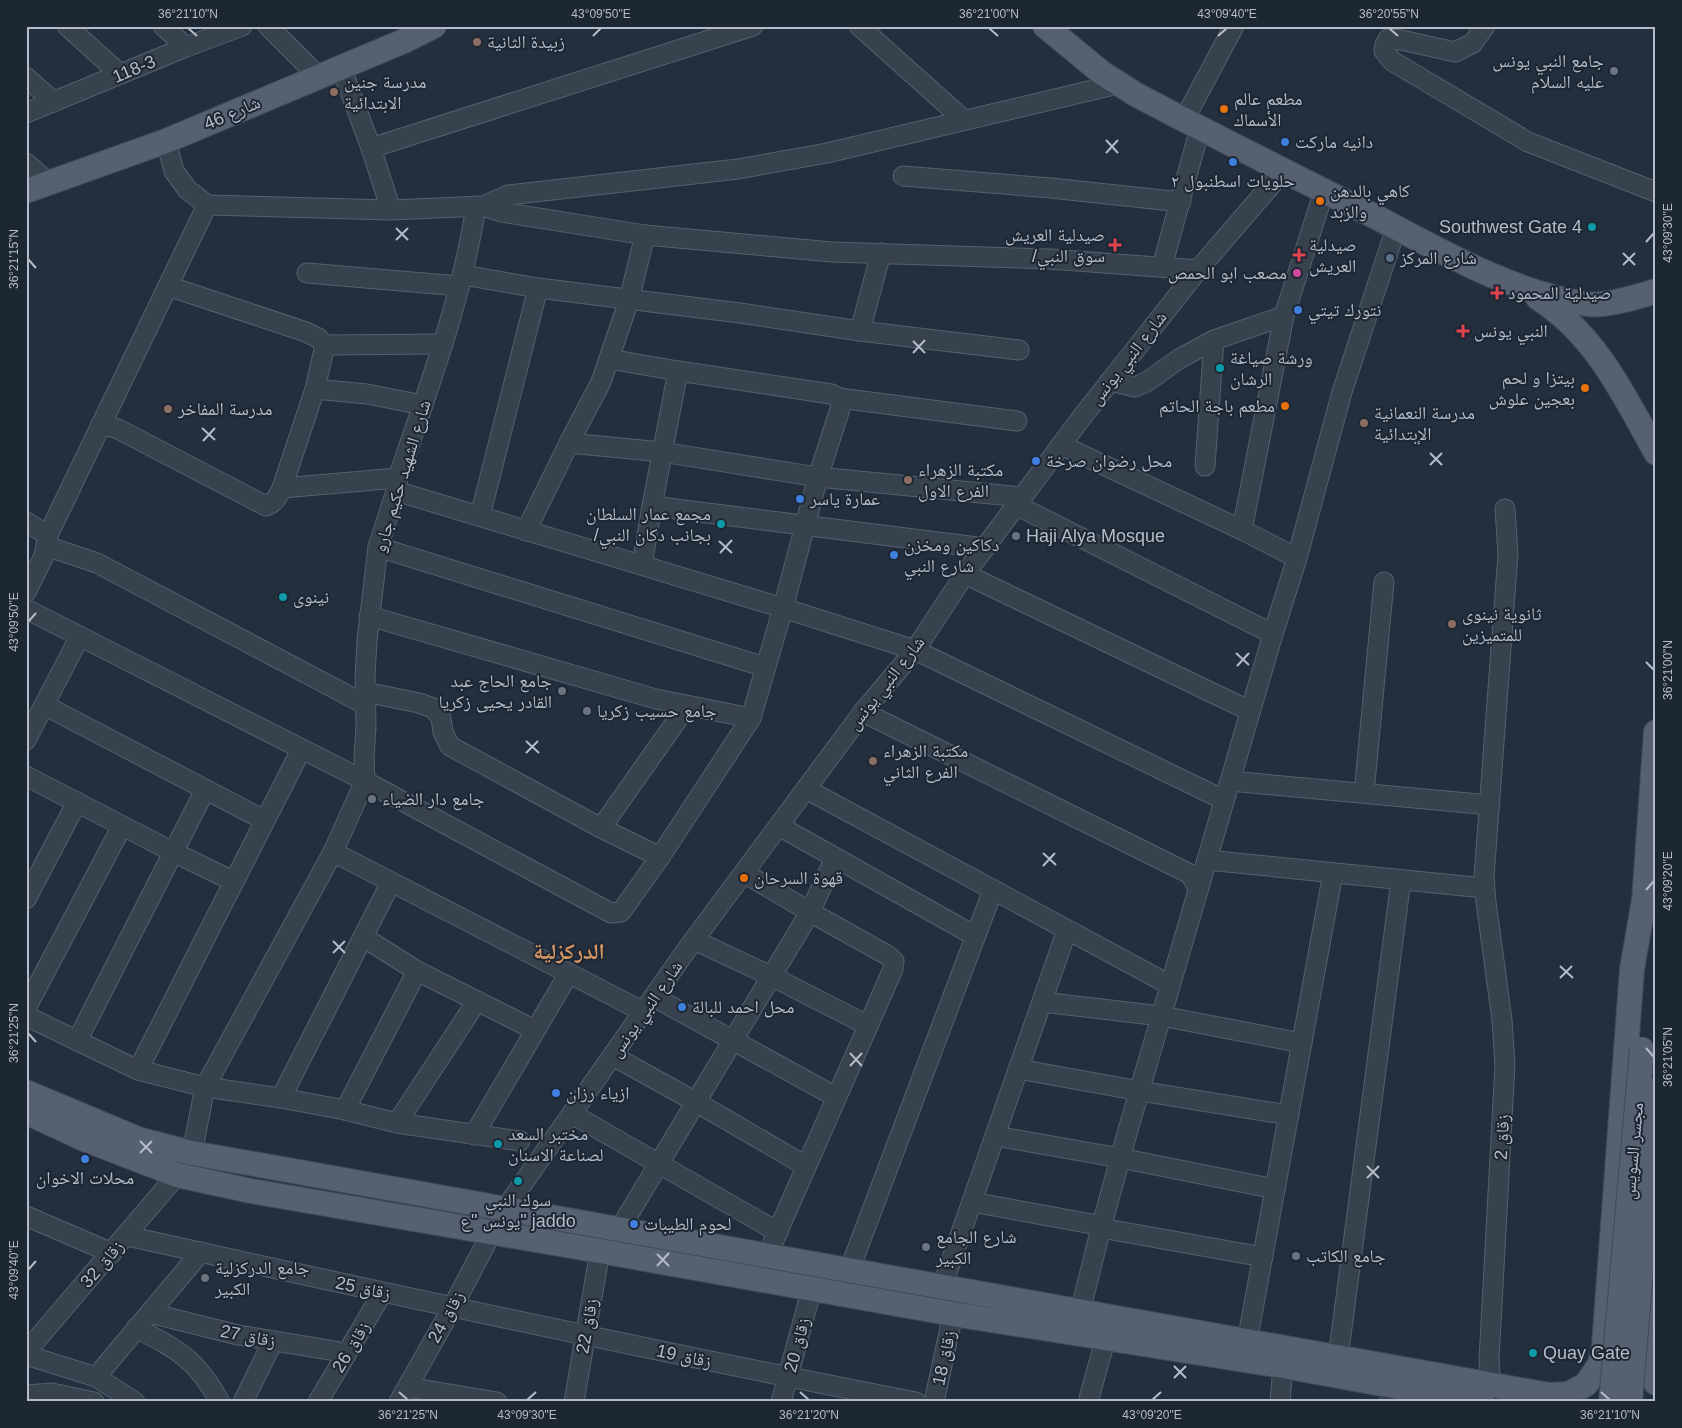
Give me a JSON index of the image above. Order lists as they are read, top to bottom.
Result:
{
  "streets": {
    "main road": ["شارع 46", "مجسر السويس"],
    "street": [
      "118-3",
      "شارع النبي يونس",
      "شارع الشهيد حكيم جارو",
      "زقاق 2",
      "زقاق 32",
      "زقاق 25",
      "زقاق 24",
      "زقاق 22",
      "زقاق 27",
      "زقاق 20",
      "زقاق 26",
      "زقاق 19",
      "زقاق 18"
    ]
  },
  "crossings": [
    ["زقاق 32", "زقاق 25"],
    ["زقاق 25", "زقاق 24"],
    ["زقاق 25", "زقاق 26"],
    ["زقاق 25", "زقاق 19"],
    ["زقاق 24", "زقاق 19"],
    ["زقاق 22", "زقاق 19"],
    ["زقاق 27", "زقاق 26"],
    ["زقاق 20", "زقاق 19"]
  ],
  "districts": ["الدركزلية"],
  "places": {
    "other": [
      "زبيدة الثانية",
      "جامع النبي يونس عليه السلام",
      "مدرسة جنين الابتدائية",
      "مطعم عالم الأسماك",
      "دانيه ماركت",
      "حلويات اسطنبول ٢",
      "كاهي بالدهن والزبد",
      "Southwest Gate 4",
      "شارع المركز",
      "مصعب ابو الحمص",
      "نتورك تيتي",
      "ورشة صياغة الرشان",
      "بيتزا و لحم بعجين علوش",
      "مطعم باجة الحاتم",
      "مدرسة المفاخر",
      "مدرسة النعمانية الإبتدائية",
      "محل رضوان صرخة",
      "مكتبة الزهراء الفرع الاول",
      "عمارة ياسر",
      "مجمع عمار السلطان /بجانب دكان النبي",
      "Haji Alya Mosque",
      "دكاكين ومخزن شارع النبي",
      "نينوى",
      "ثانوية نينوى للمتميزين",
      "جامع الحاج عبد القادر يحيى زكريا",
      "جامع حسيب زكريا",
      "مكتبة الزهراء الفرع الثاني",
      "جامع دار الضياء",
      "قهوة السرحان",
      "محل احمد للبالة",
      "ازياء رزان",
      "مختبر السعد لصناعة الاسنان",
      "محلات الاخوان",
      "سوك النبي يونس \"ع\" jaddo",
      "لحوم الطيبات",
      "شارع الجامع الكبير",
      "جامع الكاتب",
      "جامع الدركزلية الكبير",
      "Quay Gate"
    ],
    "health": [
      "صيدلية العريش /سوق النبي",
      "صيدلية العريش",
      "صيدلية المحمود",
      "النبي يونس"
    ]
  },
  "coordinates": [
    "36°21'10\"N",
    "43°09'50\"E",
    "36°21'00\"N",
    "43°09'40\"E",
    "36°20'55\"N",
    "43°09'30\"E",
    "36°21'15\"N",
    "43°09'20\"E",
    "36°21'25\"N",
    "36°21'05\"N",
    "36°21'20\"N"
  ]
}
